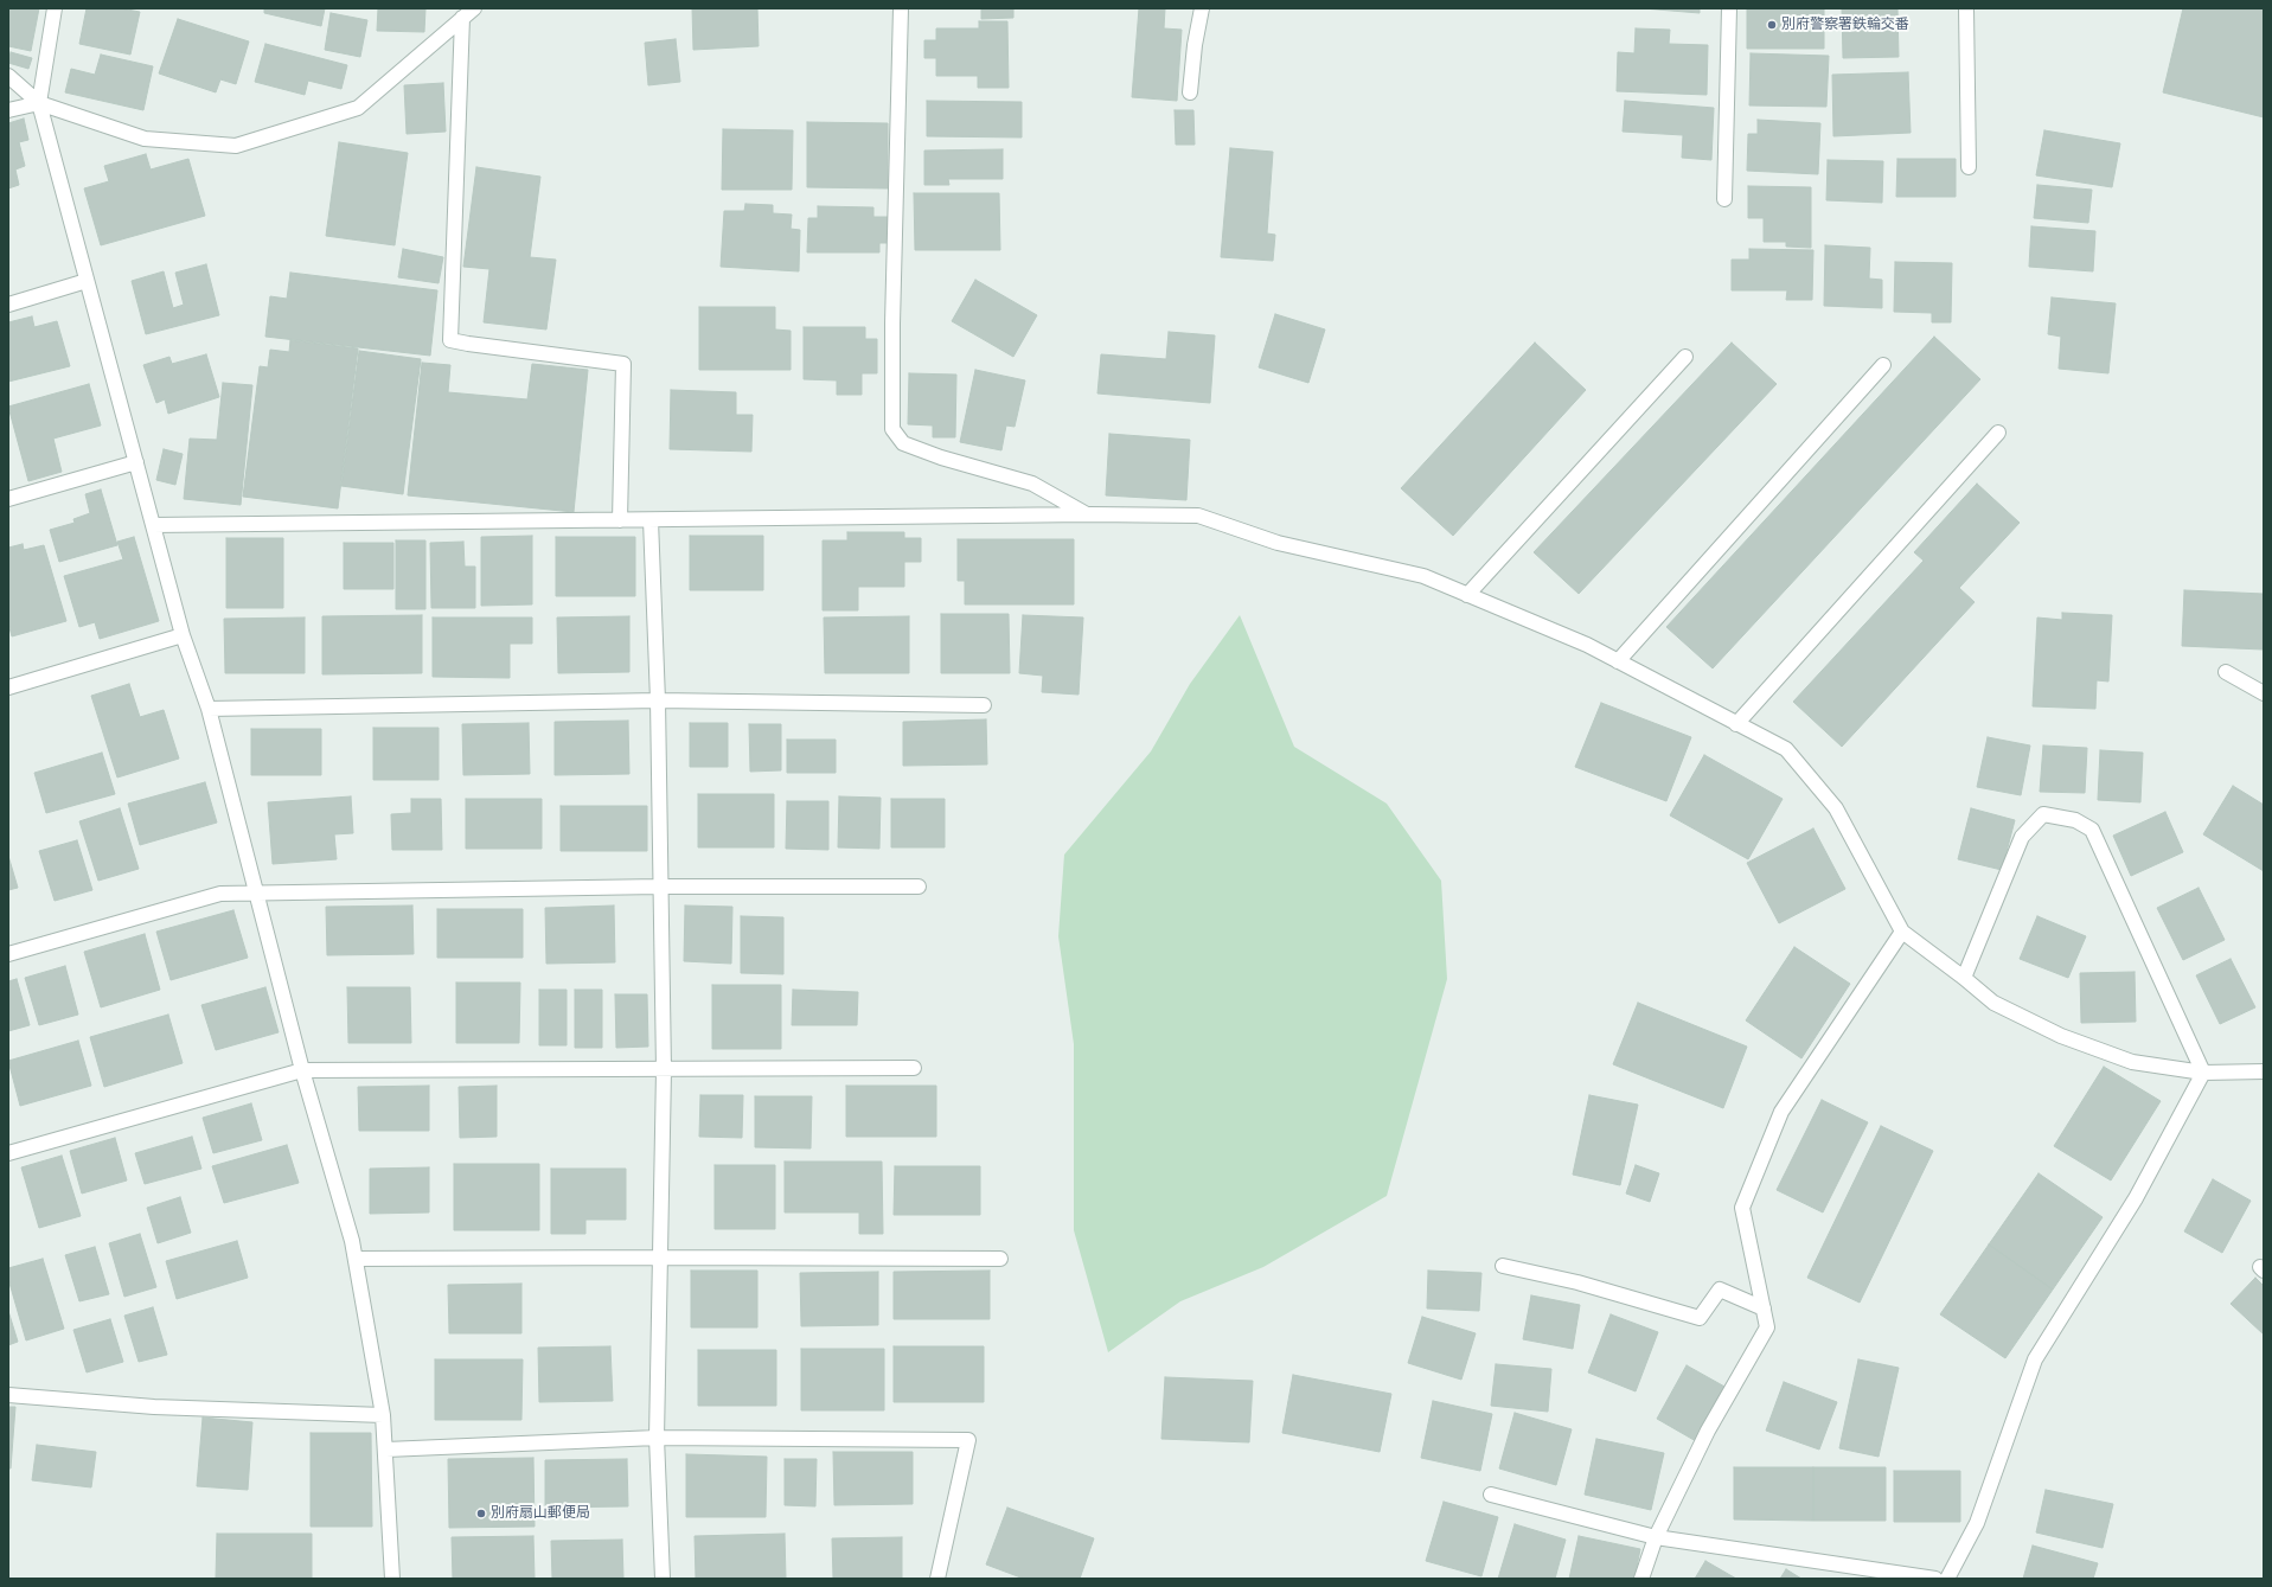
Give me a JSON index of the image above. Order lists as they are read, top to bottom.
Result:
{
  "places": ["別府警察署鉄輪交番", "別府扇山郵便局"]
}
